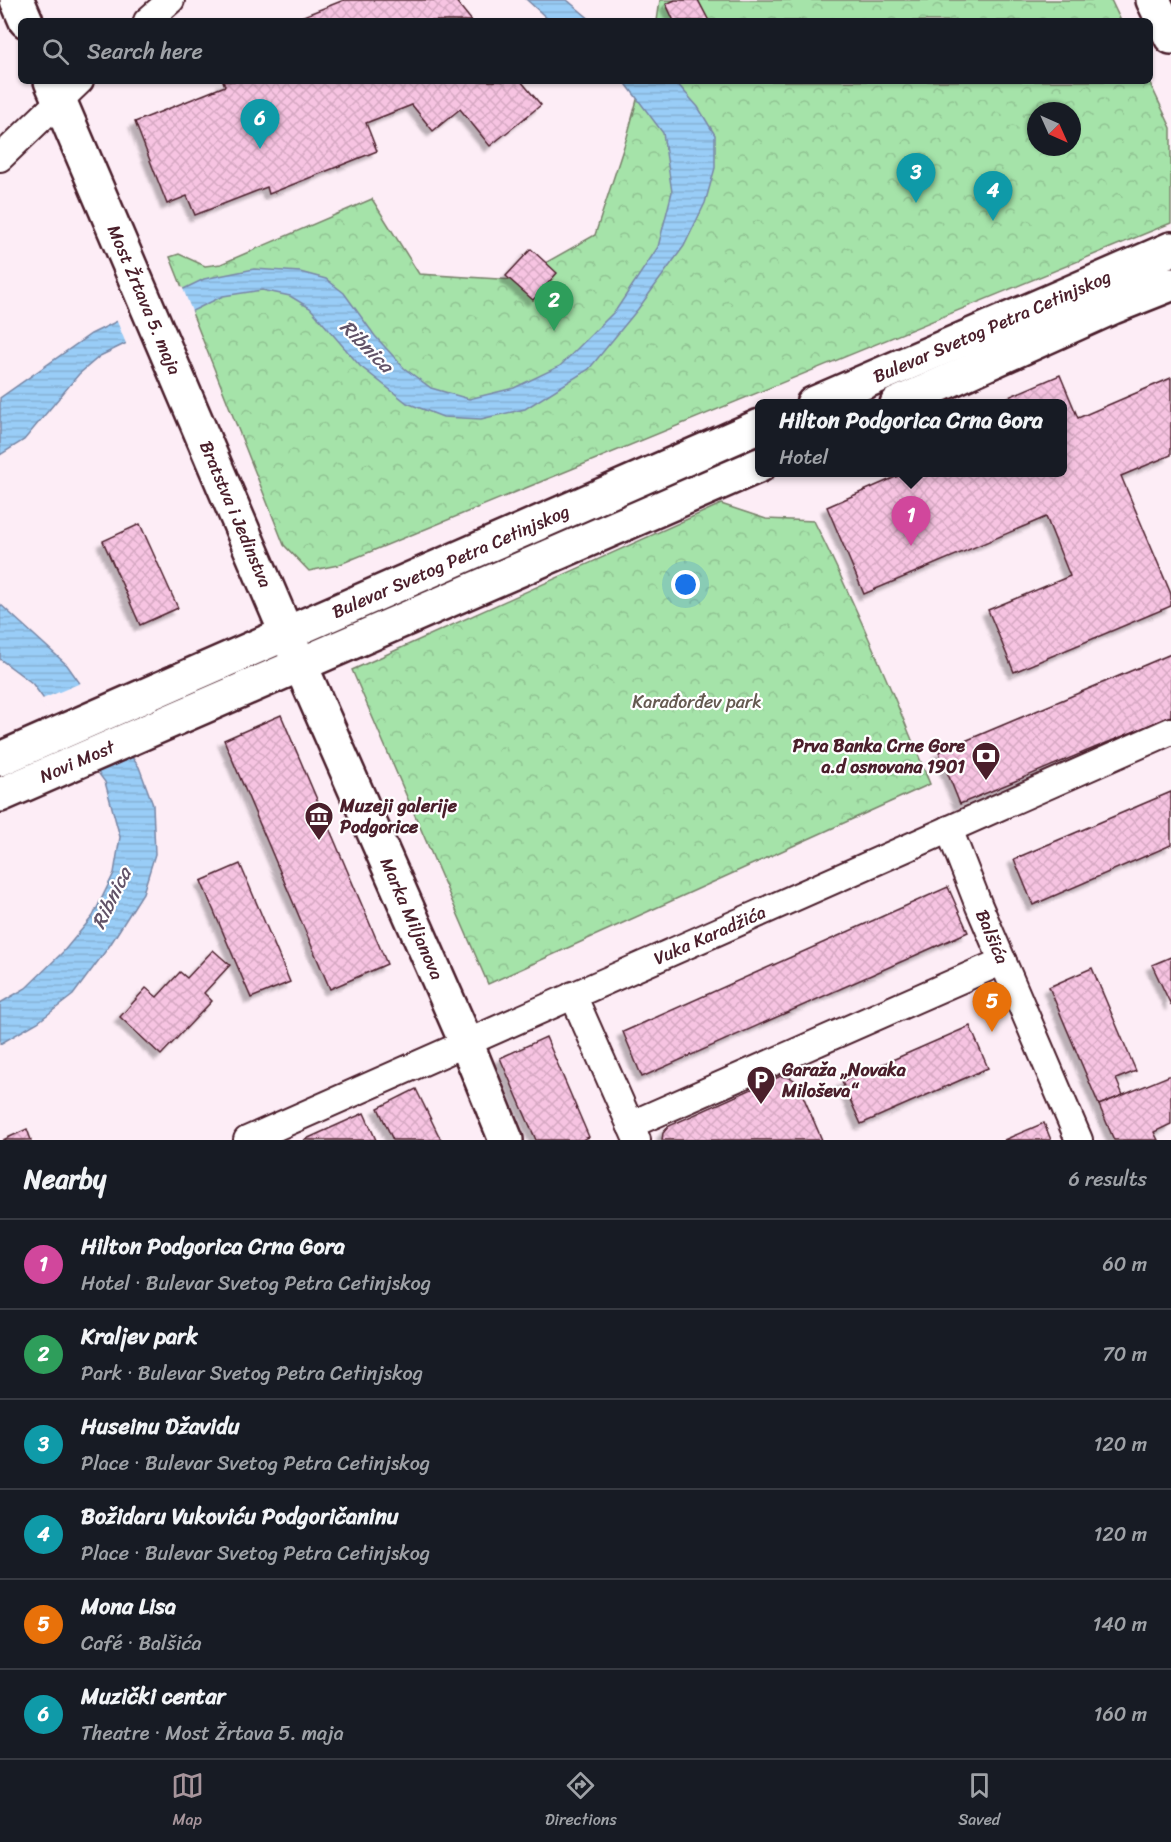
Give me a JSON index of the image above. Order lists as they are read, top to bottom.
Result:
{
  "streets": {
    "main road": [
      "Most Žrtava 5. maja",
      "Bulevar Svetog Petra Cetinjskog",
      "Bratstva i Jedinstva",
      "Novi Most",
      "Marka Miljanova"
    ],
    "street": ["Vuka Karadžića", "Balšića"]
  },
  "crossings": [
    ["Most Žrtava 5. maja", "Bratstva i Jedinstva"],
    ["Bulevar Svetog Petra Cetinjskog", "Bratstva i Jedinstva"],
    ["Bulevar Svetog Petra Cetinjskog", "Novi Most"],
    ["Bulevar Svetog Petra Cetinjskog", "Marka Miljanova"],
    ["Bratstva i Jedinstva", "Marka Miljanova"],
    ["Marka Miljanova", "Vuka Karadžića"],
    ["Vuka Karadžića", "Balšića"]
  ],
  "water": ["Ribnica"],
  "parks": ["Karađorđev park"],
  "places": {
    "bank": ["Prva Banka Crne Gore a.d osnovana 1901"],
    "museum": ["Muzeji galerije Podgorice"],
    "parking": ["Garaža „Novaka Miloševa“"]
  },
  "north": "bottom right",
  "page": {
    "search": "Search here",
    "pins": [
      "6",
      "3",
      "4",
      "2",
      "1",
      "5"
    ],
    "popup": ["Hilton Podgorica Crna Gora", "Hotel"],
    "heading": ["Nearby", "6 results"],
    "list": [
      {
        "mark": "1",
        "name": "Hilton Podgorica Crna Gora",
        "note": "Hotel · Bulevar Svetog Petra Cetinjskog",
        "value": "60 m"
      },
      {
        "mark": "2",
        "name": "Kraljev park",
        "note": "Park · Bulevar Svetog Petra Cetinjskog",
        "value": "70 m"
      },
      {
        "mark": "3",
        "name": "Huseinu Džavidu",
        "note": "Place · Bulevar Svetog Petra Cetinjskog",
        "value": "120 m"
      },
      {
        "mark": "4",
        "name": "Božidaru Vukoviću Podgoričaninu",
        "note": "Place · Bulevar Svetog Petra Cetinjskog",
        "value": "120 m"
      },
      {
        "mark": "5",
        "name": "Mona Lisa",
        "note": "Café · Balšića",
        "value": "140 m"
      },
      {
        "mark": "6",
        "name": "Muzički centar",
        "note": "Theatre · Most Žrtava 5. maja",
        "value": "160 m"
      }
    ],
    "nav": ["Map", "Directions", "Saved"]
  }
}
